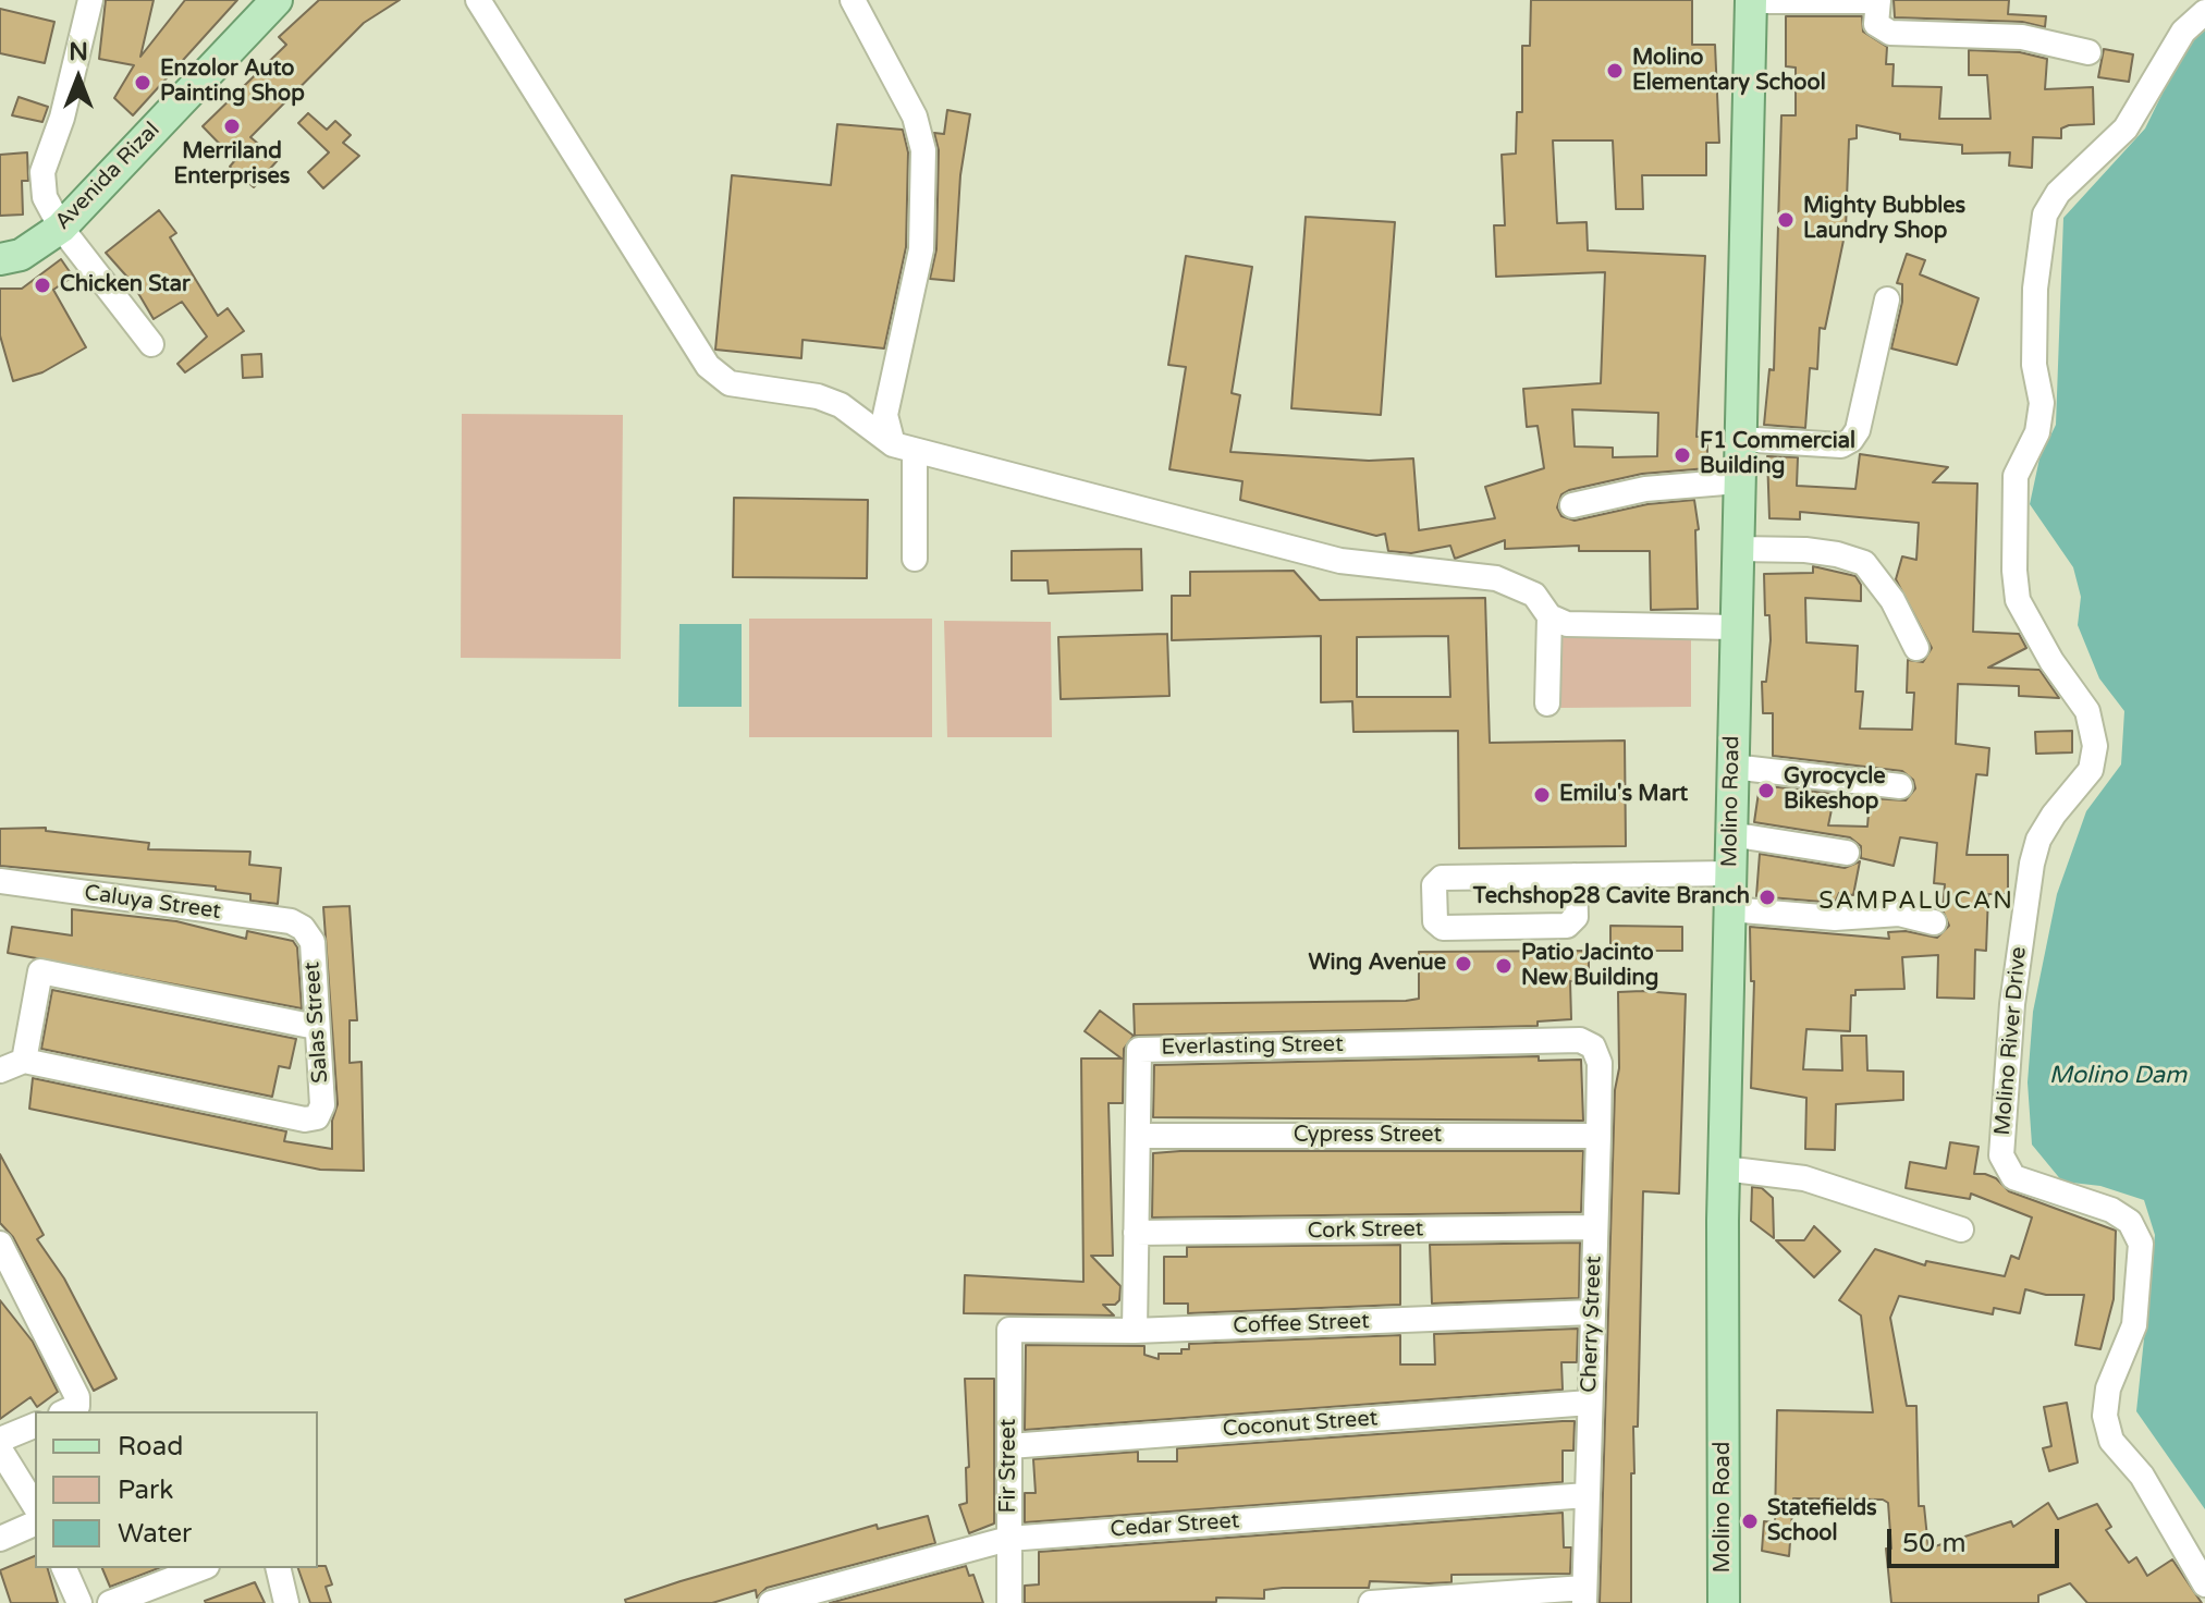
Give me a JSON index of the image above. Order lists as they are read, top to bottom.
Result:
{
  "streets": {
    "main road": ["Avenida Rizal", "Molino Road"],
    "street": [
      "Caluya Street",
      "Salas Street",
      "Molino River Drive",
      "Everlasting Street",
      "Cypress Street",
      "Cork Street",
      "Coffee Street",
      "Cherry Street",
      "Coconut Street",
      "Fir Street",
      "Cedar Street"
    ]
  },
  "crossings": [
    ["Caluya Street", "Salas Street"],
    ["Everlasting Street", "Cypress Street"],
    ["Everlasting Street", "Cork Street"],
    ["Everlasting Street", "Coffee Street"],
    ["Everlasting Street", "Cherry Street"],
    ["Cypress Street", "Cherry Street"],
    ["Cork Street", "Cherry Street"],
    ["Coffee Street", "Cherry Street"],
    ["Coffee Street", "Fir Street"],
    ["Cherry Street", "Coconut Street"],
    ["Cherry Street", "Cedar Street"],
    ["Coconut Street", "Fir Street"],
    ["Fir Street", "Cedar Street"]
  ],
  "districts": ["SAMPALUCAN"],
  "water": ["Molino Dam"],
  "places": [
    "Molino Elementary School",
    "Enzolor Auto Painting Shop",
    "Merriland Enterprises",
    "Mighty Bubbles Laundry Shop",
    "Chicken Star",
    "F1 Commercial Building",
    "Gyrocycle Bikeshop",
    "Emilu's Mart",
    "Techshop28 Cavite Branch",
    "Wing Avenue",
    "Patio Jacinto New Building",
    "Statefields School"
  ],
  "legend": ["Road", "Park", "Water"],
  "scale_bar": "50 m",
  "north": "top"
}
